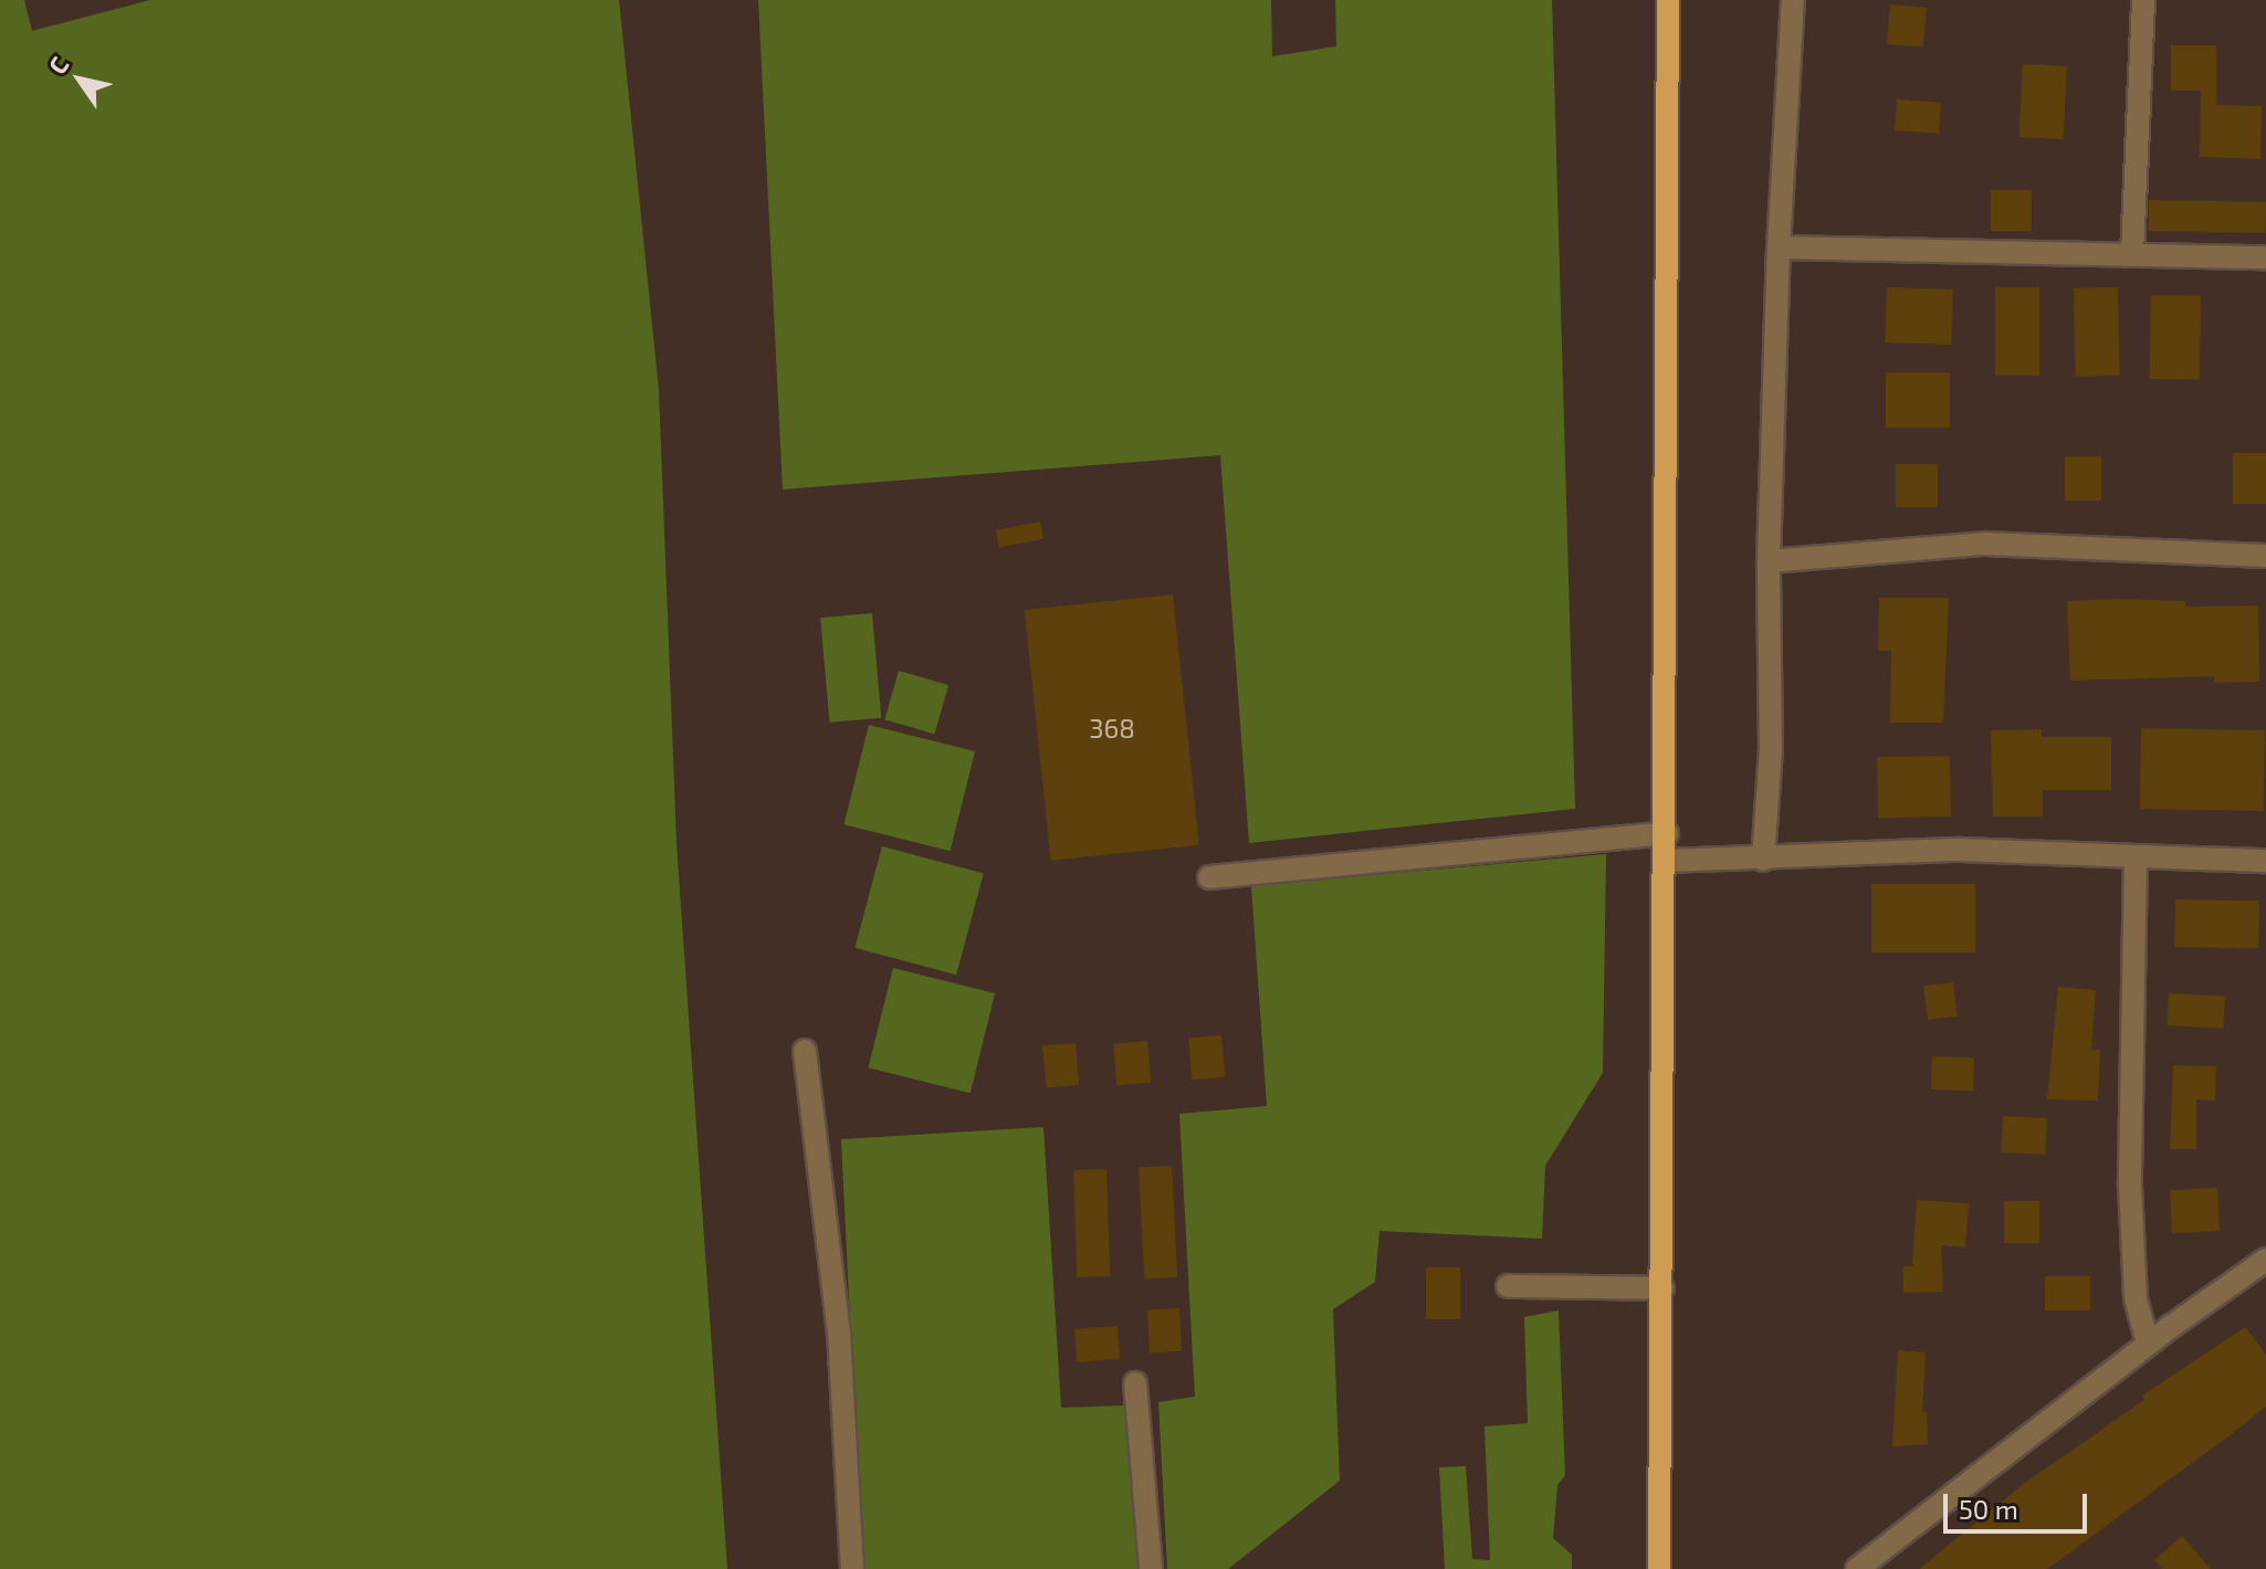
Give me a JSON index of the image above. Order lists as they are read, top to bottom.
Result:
{
  "house_numbers": ["368"],
  "scale_bar": "50 m",
  "north": "top left"
}
